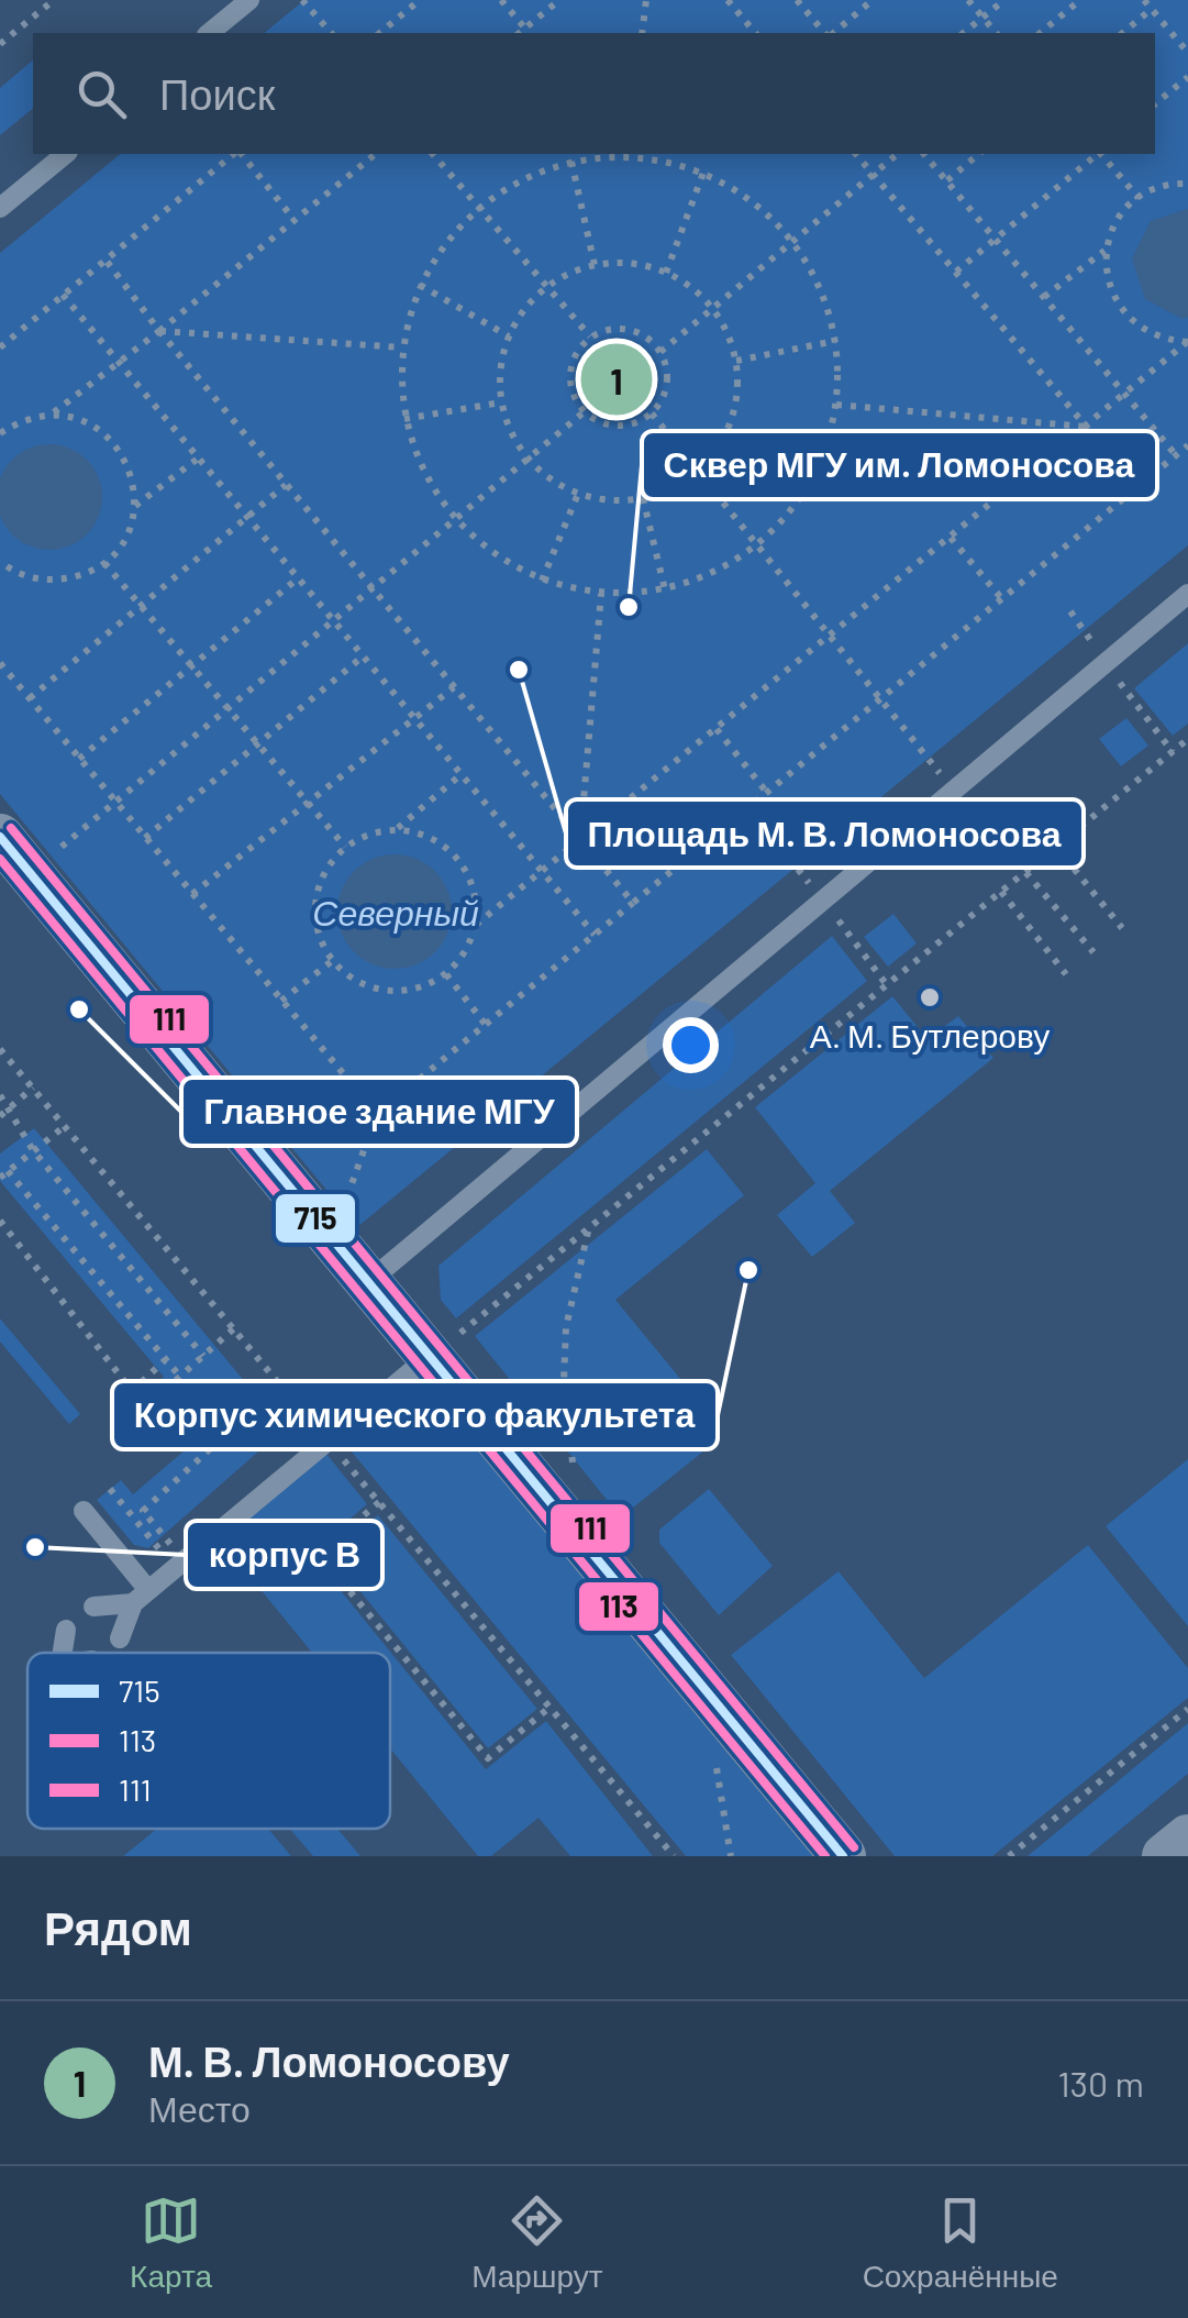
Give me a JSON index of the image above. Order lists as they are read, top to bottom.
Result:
{
  "water": ["Северный"],
  "places": [
    "Сквер МГУ им. Ломоносова",
    "Площадь М. В. Ломоносова",
    "А. М. Бутлерову",
    "Главное здание МГУ",
    "Корпус химического факультета",
    "корпус В"
  ],
  "lines": ["transit line 111", "transit line 715", "transit line 113"],
  "legend": ["715", "113", "111"],
  "page": {
    "search": "Поиск",
    "pins": "1",
    "heading": "Рядом",
    "list": [
      {
        "mark": "1",
        "name": "М. В. Ломоносову",
        "note": "Место",
        "value": "130 m"
      }
    ],
    "nav": ["Карта", "Маршрут", "Сохранённые"]
  }
}
